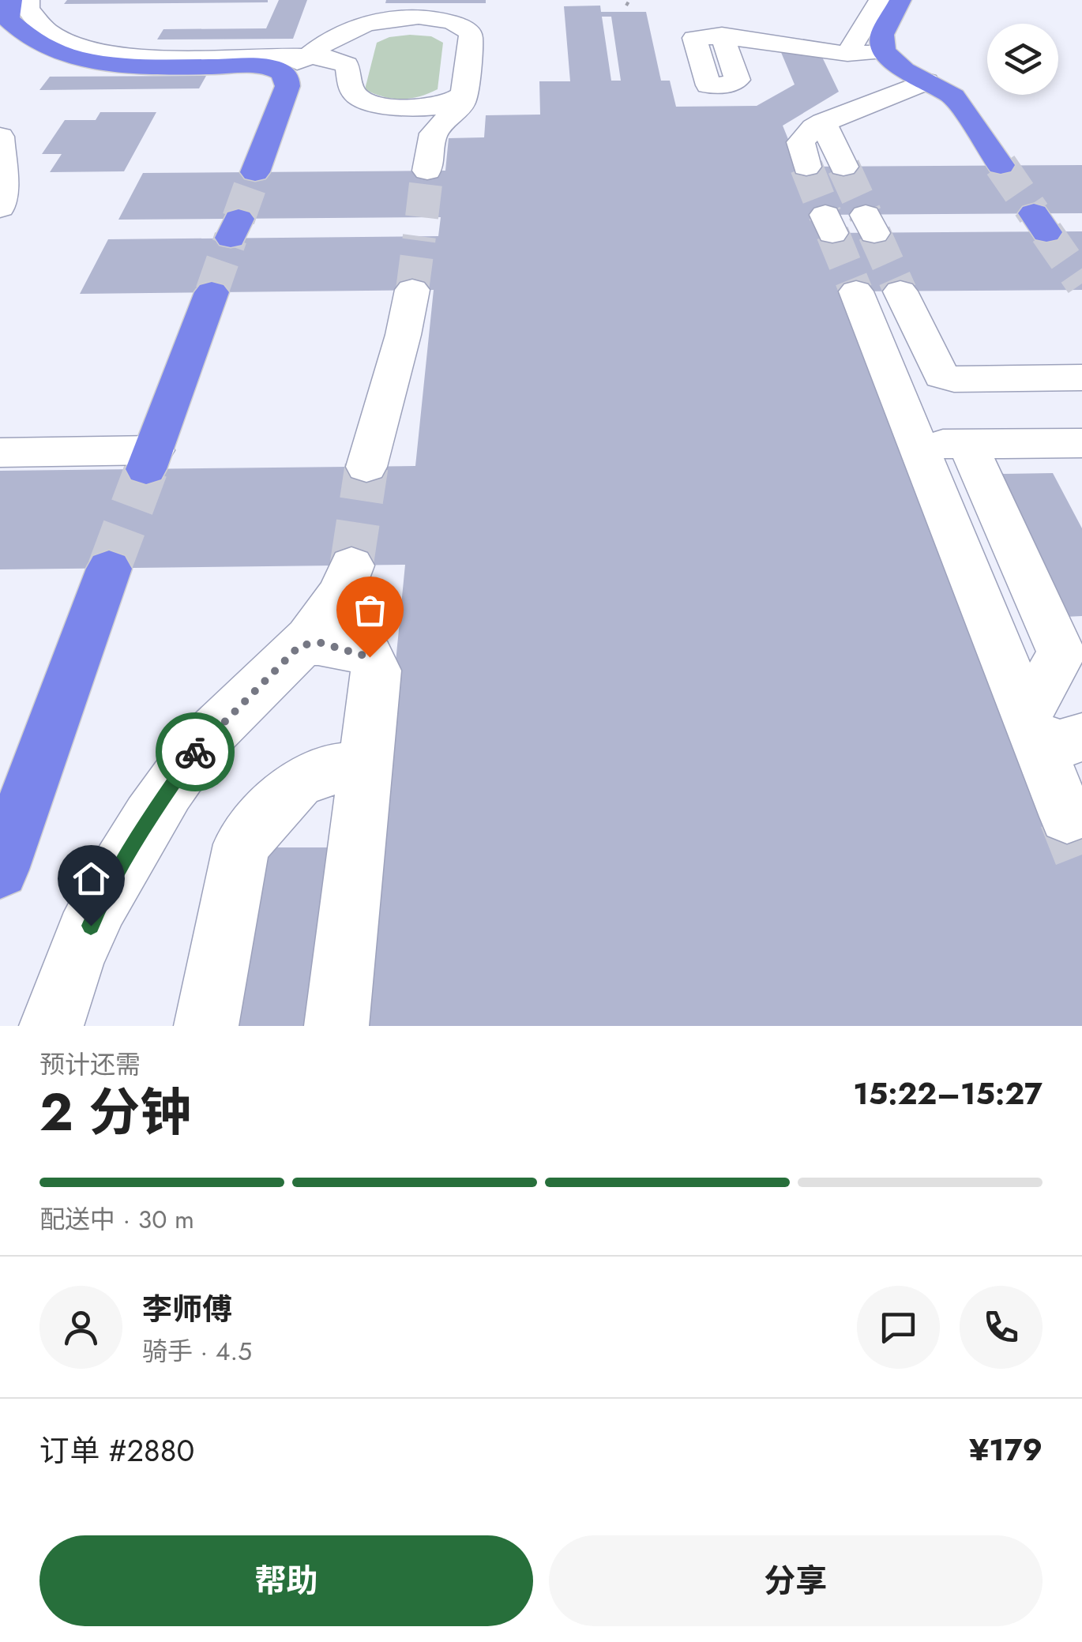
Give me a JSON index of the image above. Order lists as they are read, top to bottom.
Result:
{
  "page": {
    "heading": ["2 分钟", "预计还需", "15:22–15:27"],
    "panel": [
      "李师傅",
      "骑手 · 4.5",
      "订单 #2880",
      "¥179"
    ],
    "bar": "配送中 · 30 m",
    "buttons": ["帮助", "分享"]
  }
}
